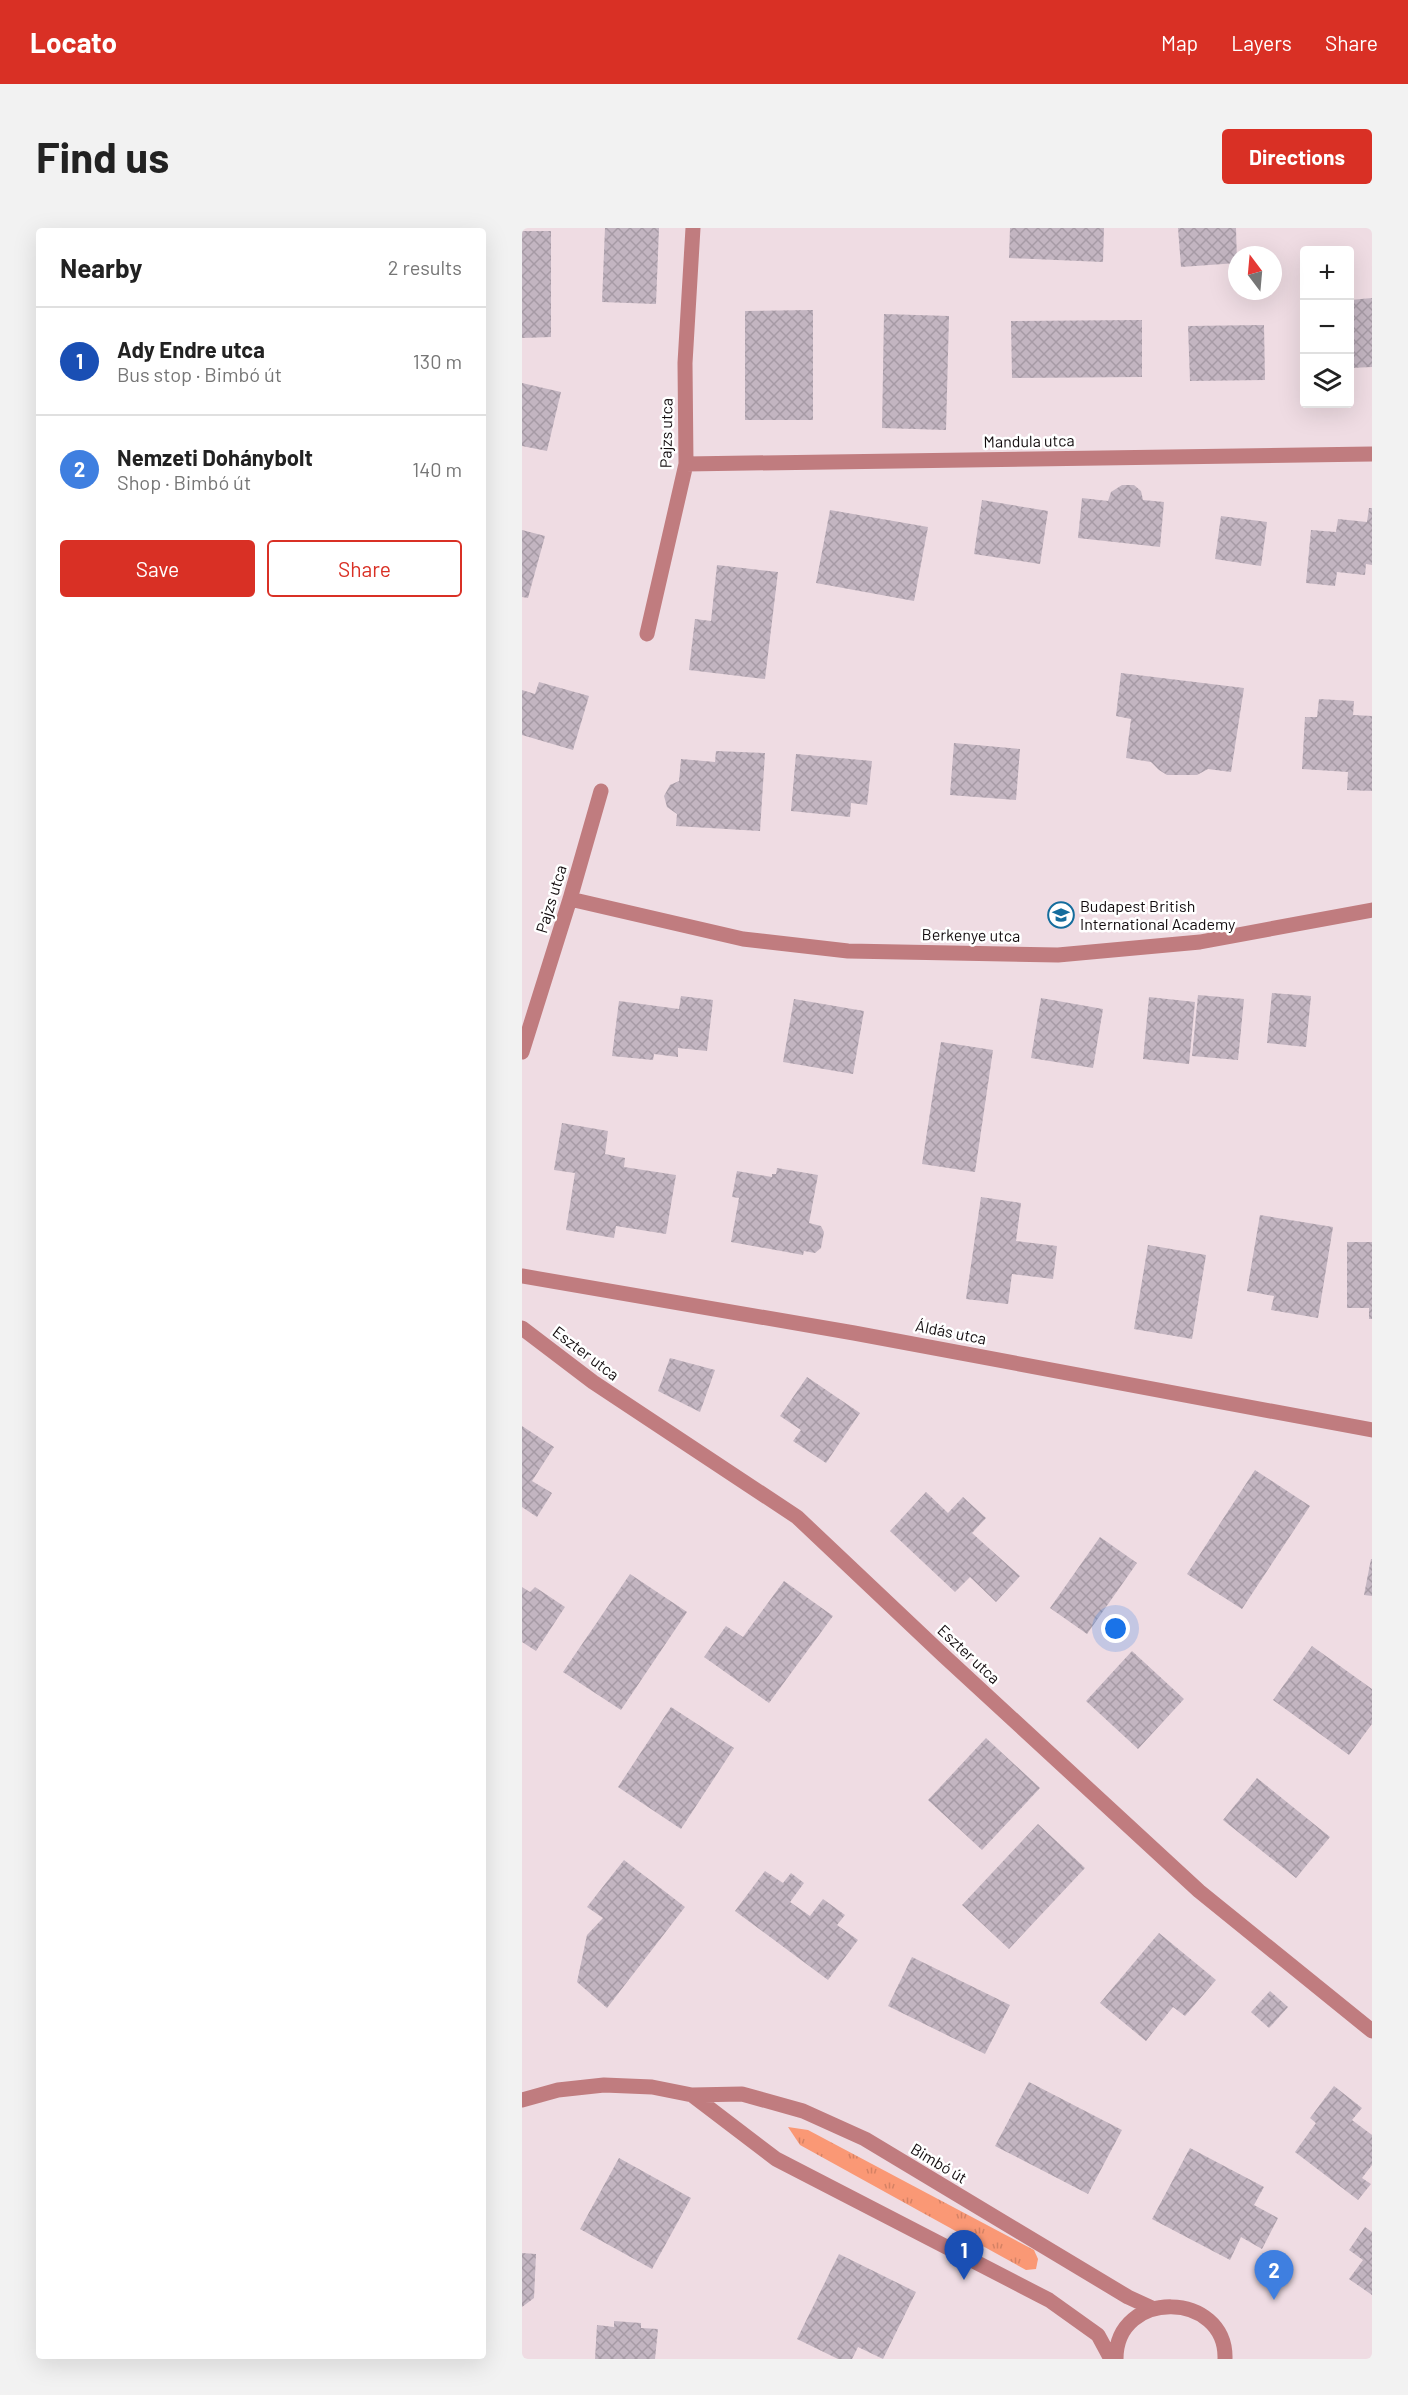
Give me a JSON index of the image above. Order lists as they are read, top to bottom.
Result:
{
  "streets": {
    "street": [
      "Pajzs utca",
      "Mandula utca",
      "Berkenye utca",
      "Áldás utca",
      "Eszter utca",
      "Bimbó út"
    ]
  },
  "crossings": [
    ["Pajzs utca", "Mandula utca"],
    ["Pajzs utca", "Berkenye utca"]
  ],
  "places": {
    "school or university": ["Budapest British International Academy"]
  },
  "north": "top",
  "page": {
    "header": "Locato",
    "nav": ["Map", "Layers", "Share"],
    "buttons": [
      "Directions",
      ["Save", "Share"]
    ],
    "title": "Find us",
    "heading": ["Nearby", "2 results"],
    "map_buttons": ["+", "−"],
    "list": [
      {
        "mark": "1",
        "name": "Ady Endre utca",
        "note": "Bus stop · Bimbó út",
        "value": "130 m"
      },
      {
        "mark": "2",
        "name": "Nemzeti Dohánybolt",
        "note": "Shop · Bimbó út",
        "value": "140 m"
      }
    ],
    "pins": ["1", "2"]
  }
}
